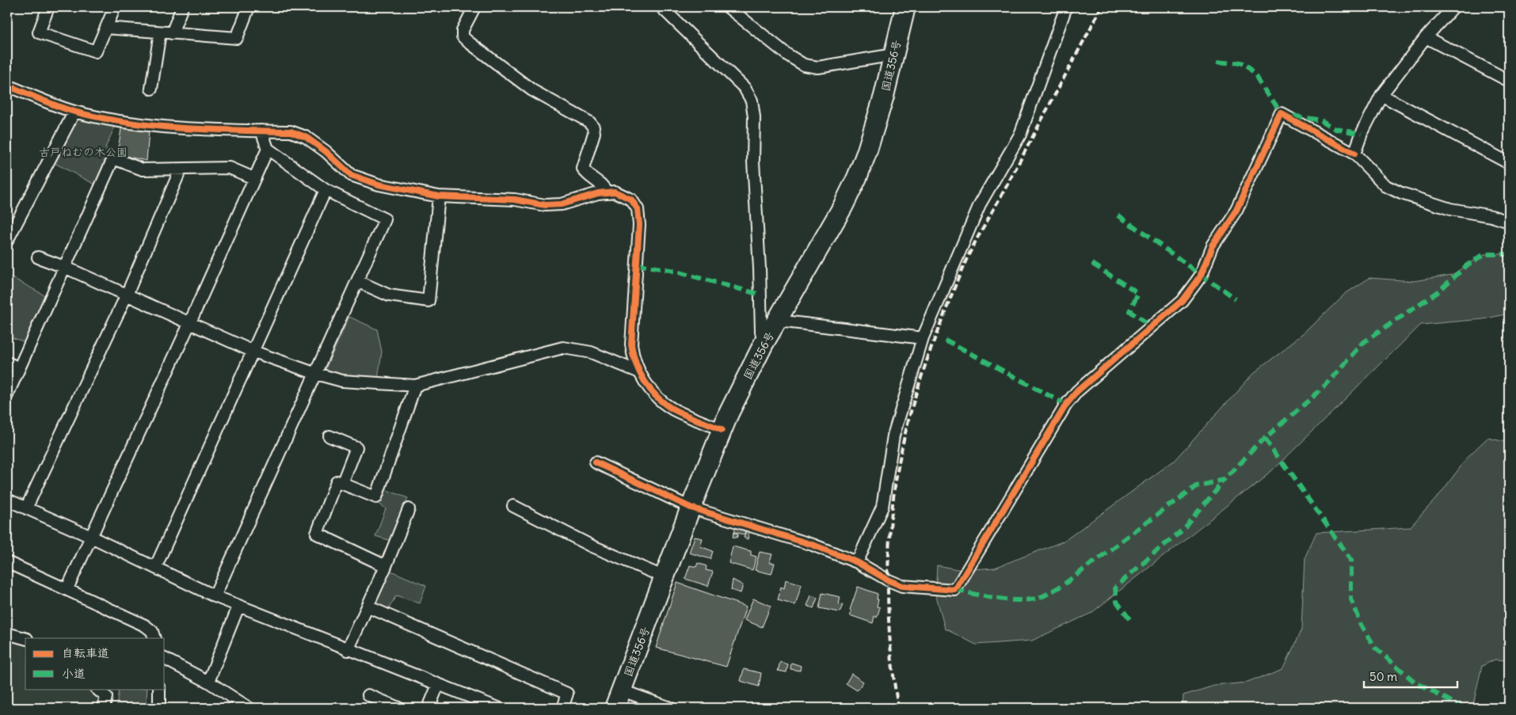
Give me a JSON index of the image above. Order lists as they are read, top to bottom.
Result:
{
  "streets": {
    "highway": ["国道356号"]
  },
  "parks": ["古戸ねむの木公園"],
  "legend": ["自転車道", "小道"],
  "scale_bar": "50 m"
}
